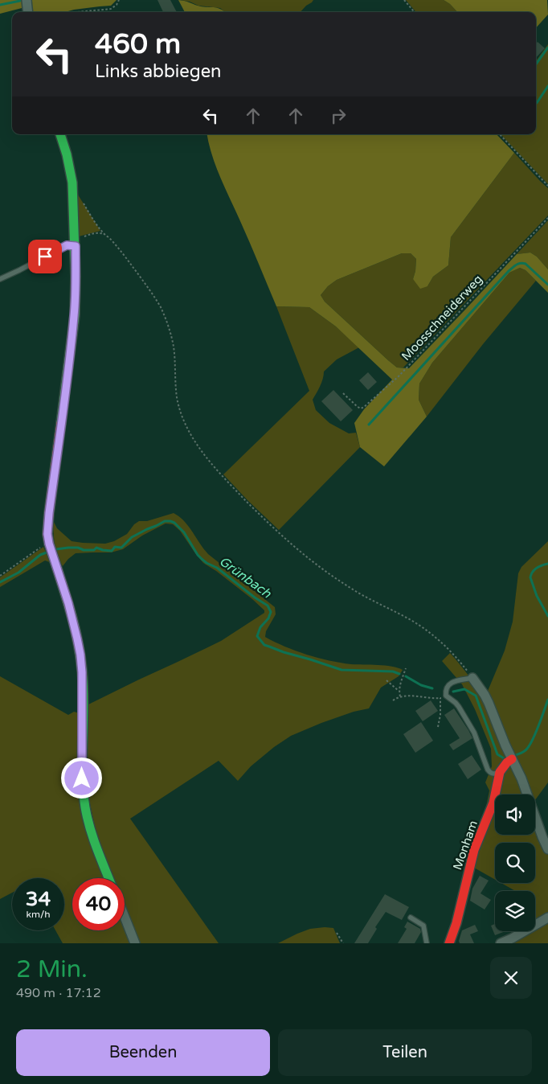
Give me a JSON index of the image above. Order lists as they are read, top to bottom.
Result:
{
  "streets": {
    "street": ["Monham"],
    "path": ["Moosschneiderweg"]
  },
  "water": ["Grünbach"],
  "page": {
    "turn": ["460 m", "Links abbiegen"],
    "speed": "34 km/h",
    "limit": "40",
    "heading": ["2 Min.", "490 m · 17:12"],
    "buttons": ["Beenden", "Teilen"]
  }
}
